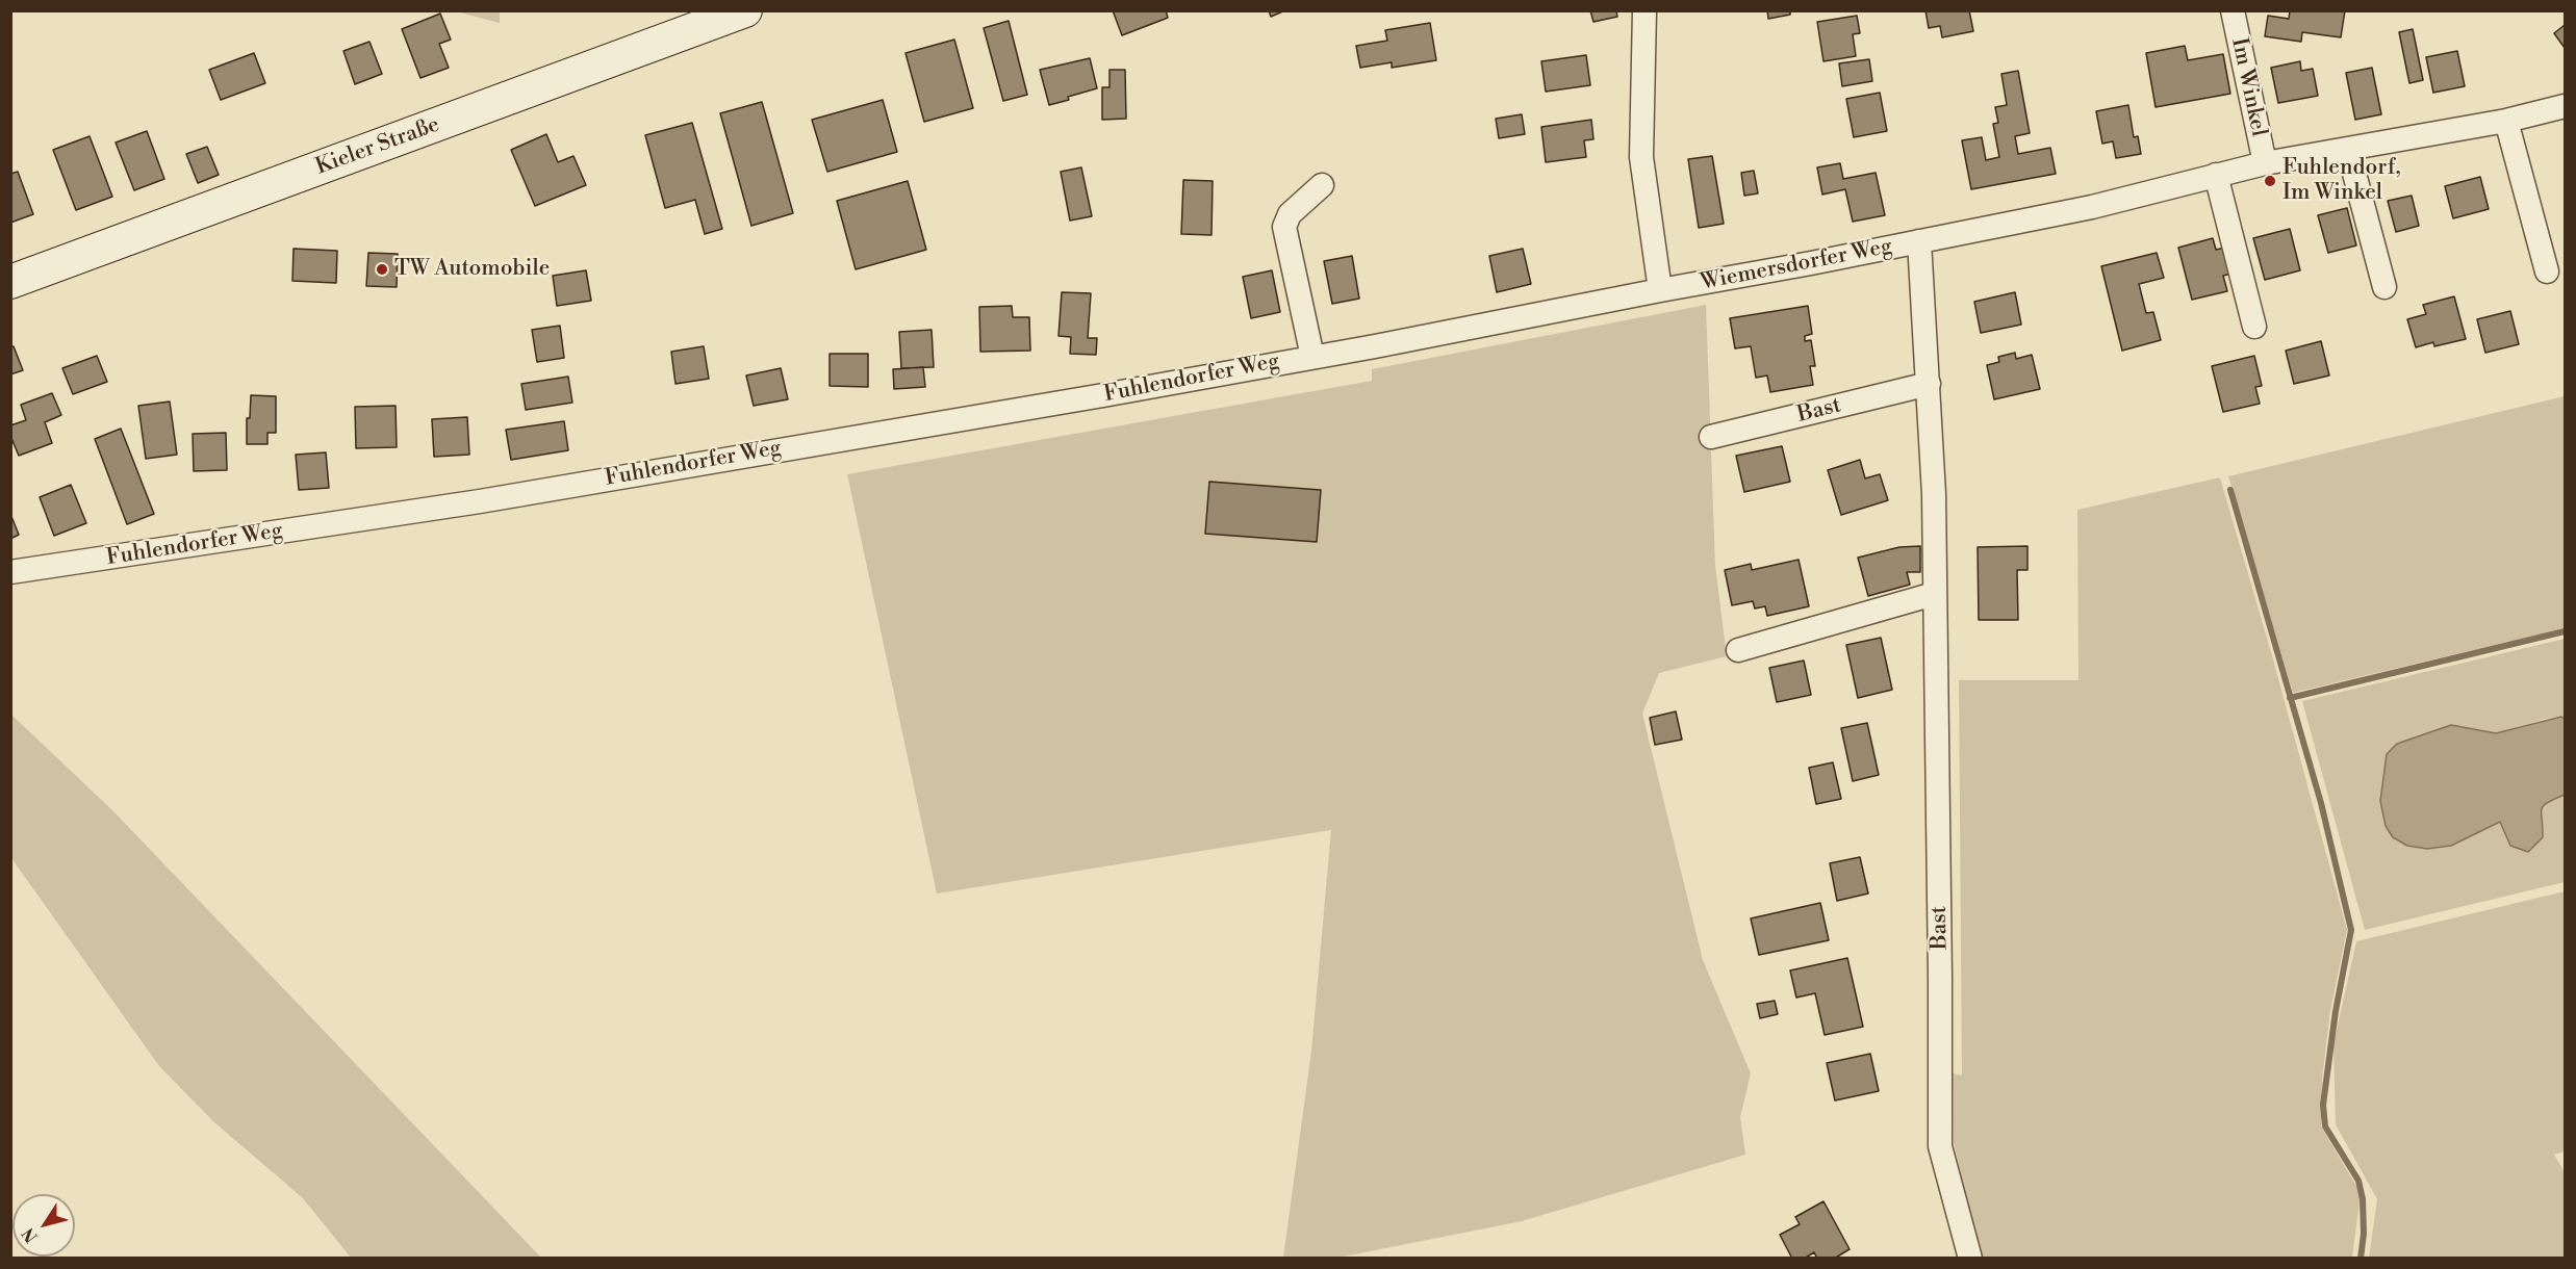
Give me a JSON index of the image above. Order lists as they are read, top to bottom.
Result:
{
  "streets": {
    "main road": ["Kieler Straße"],
    "street": [
      "Im Winkel",
      "Wiemersdorfer Weg",
      "Fuhlendorfer Weg",
      "Bast"
    ]
  },
  "crossings": [
    ["Im Winkel", "Wiemersdorfer Weg"],
    ["Wiemersdorfer Weg", "Fuhlendorfer Weg"],
    ["Wiemersdorfer Weg", "Bast"]
  ],
  "places": ["Fuhlendorf, Im Winkel", "TW Automobile"],
  "north": "bottom left"
}
